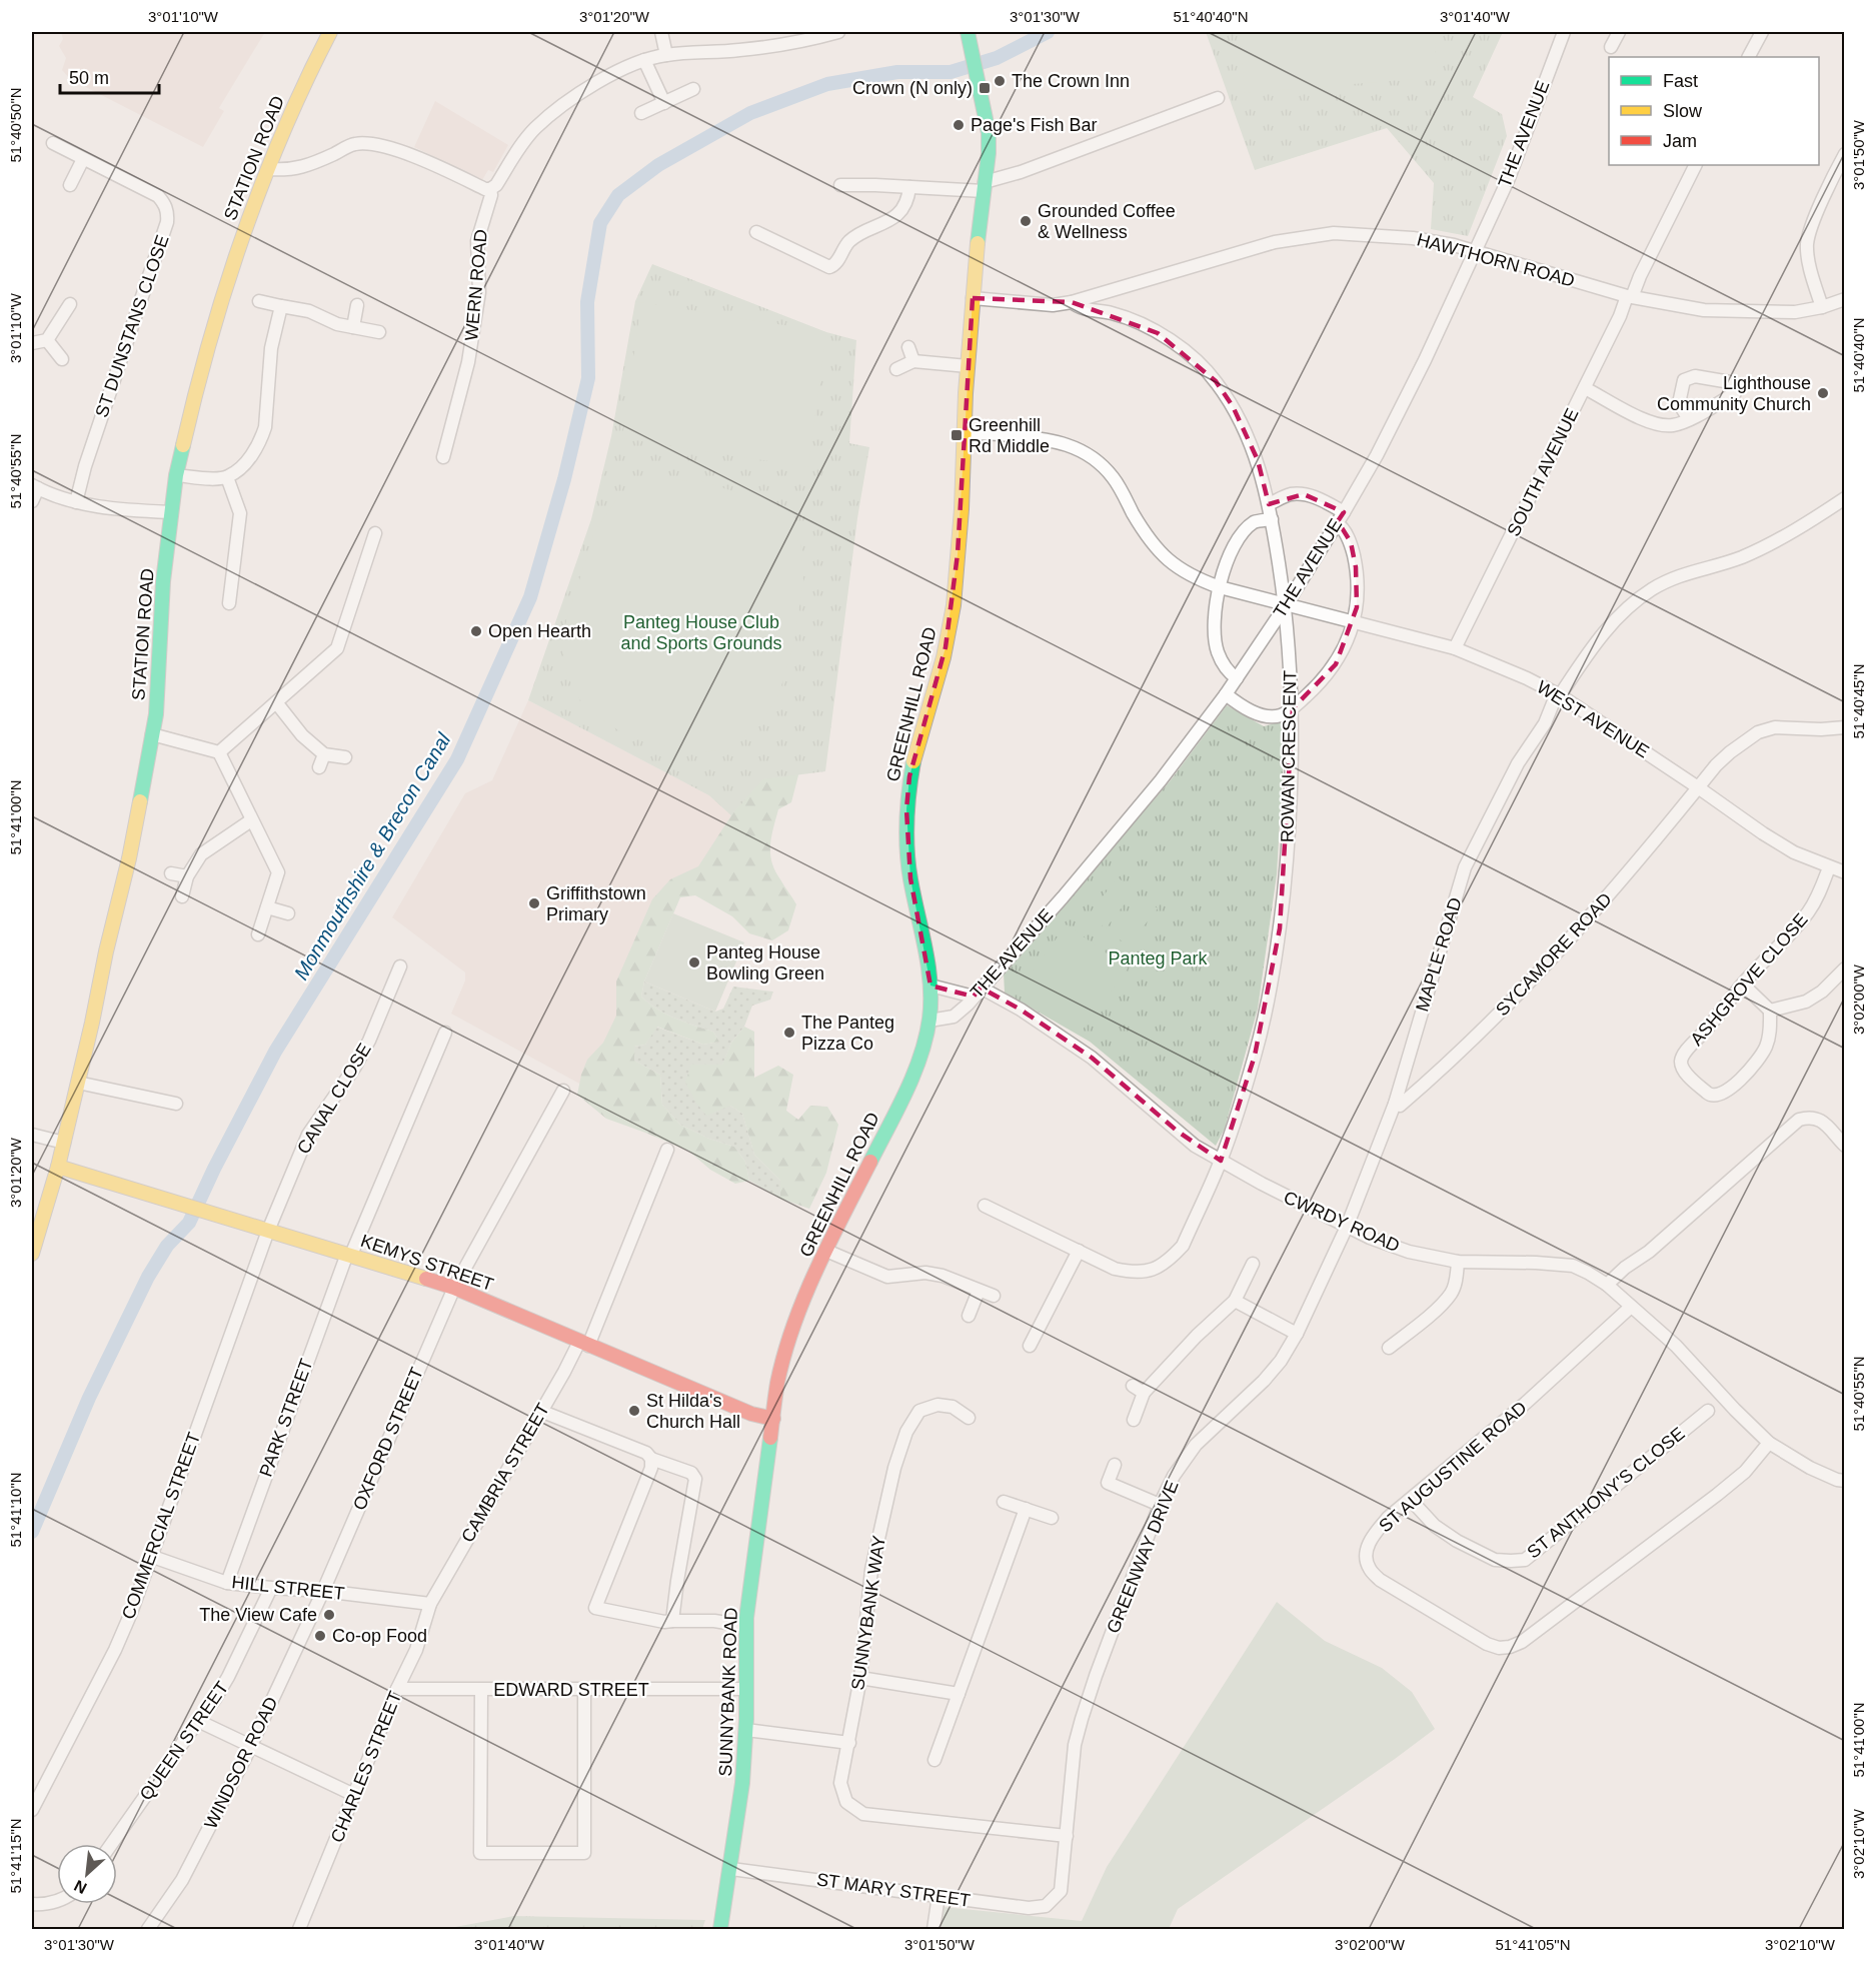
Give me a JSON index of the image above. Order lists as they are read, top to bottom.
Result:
{
  "streets": {
    "street": [
      "THE AVENUE",
      "STATION ROAD",
      "HAWTHORN ROAD",
      "WERN ROAD",
      "ST DUNSTANS CLOSE",
      "SOUTH AVENUE",
      "GREENHILL ROAD",
      "WEST AVENUE",
      "ROWAN CRESCENT",
      "MAPLE ROAD",
      "SYCAMORE ROAD",
      "ASHGROVE CLOSE",
      "CANAL CLOSE",
      "CWRDY ROAD",
      "KEMYS STREET",
      "PARK STREET",
      "OXFORD STREET",
      "ST AUGUSTINE ROAD",
      "CAMBRIA STREET",
      "ST ANTHONY'S CLOSE",
      "COMMERCIAL STREET",
      "GREENWAY DRIVE",
      "HILL STREET",
      "SUNNYBANK WAY",
      "EDWARD STREET",
      "SUNNYBANK ROAD",
      "QUEEN STREET",
      "WINDSOR ROAD",
      "CHARLES STREET",
      "ST MARY STREET"
    ]
  },
  "crossings": [
    ["THE AVENUE", "HAWTHORN ROAD"],
    ["THE AVENUE", "GREENHILL ROAD"],
    ["THE AVENUE", "WEST AVENUE"],
    ["THE AVENUE", "ROWAN CRESCENT"],
    ["THE AVENUE", "CWRDY ROAD"],
    ["STATION ROAD", "KEMYS STREET"],
    ["HAWTHORN ROAD", "SOUTH AVENUE"],
    ["HAWTHORN ROAD", "GREENHILL ROAD"],
    ["HAWTHORN ROAD", "ROWAN CRESCENT"],
    ["SOUTH AVENUE", "WEST AVENUE"],
    ["GREENHILL ROAD", "WEST AVENUE"],
    ["GREENHILL ROAD", "CWRDY ROAD"],
    ["GREENHILL ROAD", "KEMYS STREET"],
    ["GREENHILL ROAD", "SUNNYBANK ROAD"],
    ["WEST AVENUE", "ROWAN CRESCENT"],
    ["WEST AVENUE", "MAPLE ROAD"],
    ["WEST AVENUE", "SYCAMORE ROAD"],
    ["WEST AVENUE", "ASHGROVE CLOSE"],
    ["ROWAN CRESCENT", "CWRDY ROAD"],
    ["MAPLE ROAD", "SYCAMORE ROAD"],
    ["MAPLE ROAD", "CWRDY ROAD"],
    ["MAPLE ROAD", "GREENWAY DRIVE"],
    ["CANAL CLOSE", "KEMYS STREET"],
    ["CANAL CLOSE", "COMMERCIAL STREET"],
    ["CWRDY ROAD", "ST AUGUSTINE ROAD"],
    ["CWRDY ROAD", "GREENWAY DRIVE"],
    ["KEMYS STREET", "PARK STREET"],
    ["KEMYS STREET", "OXFORD STREET"],
    ["KEMYS STREET", "CAMBRIA STREET"],
    ["KEMYS STREET", "COMMERCIAL STREET"],
    ["KEMYS STREET", "SUNNYBANK ROAD"],
    ["PARK STREET", "HILL STREET"],
    ["OXFORD STREET", "HILL STREET"],
    ["OXFORD STREET", "WINDSOR ROAD"],
    ["ST AUGUSTINE ROAD", "ST ANTHONY'S CLOSE"],
    ["CAMBRIA STREET", "HILL STREET"],
    ["CAMBRIA STREET", "CHARLES STREET"],
    ["COMMERCIAL STREET", "HILL STREET"],
    ["GREENWAY DRIVE", "SUNNYBANK WAY"],
    ["GREENWAY DRIVE", "ST MARY STREET"],
    ["HILL STREET", "QUEEN STREET"],
    ["HILL STREET", "WINDSOR ROAD"],
    ["HILL STREET", "CHARLES STREET"],
    ["EDWARD STREET", "SUNNYBANK ROAD"],
    ["EDWARD STREET", "CHARLES STREET"],
    ["SUNNYBANK ROAD", "ST MARY STREET"]
  ],
  "water": ["Monmouthshire & Brecon Canal"],
  "parks": ["Panteg House Club and Sports Grounds", "Panteg Park"],
  "places": {
    "other": [
      "The Crown Inn",
      "Page's Fish Bar",
      "Grounded Coffee & Wellness",
      "Lighthouse Community Church",
      "Open Hearth",
      "Griffithstown Primary",
      "Panteg House Bowling Green",
      "The Panteg Pizza Co",
      "St Hilda's Church Hall",
      "The View Cafe",
      "Co-op Food"
    ],
    "transit": ["Crown (N only)", "Greenhill Rd Middle"]
  },
  "legend": ["Fast", "Slow", "Jam"],
  "scale_bar": "50 m",
  "north": "bottom left",
  "coordinates": [
    "3°01'10\"W",
    "3°01'20\"W",
    "3°01'30\"W",
    "51°40'40\"N",
    "3°01'40\"W",
    "51°40'50\"N",
    "3°01'50\"W",
    "51°40'55\"N",
    "51°40'45\"N",
    "51°41'00\"N",
    "3°02'00\"W",
    "51°41'10\"N",
    "3°02'10\"W",
    "51°41'15\"N",
    "51°41'05\"N"
  ]
}
